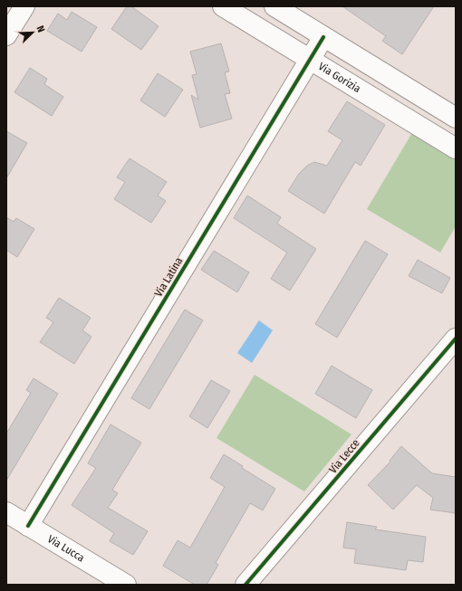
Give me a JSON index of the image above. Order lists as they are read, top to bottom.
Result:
{
  "streets": {
    "street": [
      "Via Gorizia",
      "Via Latina",
      "Via Lecce",
      "Via Lucca"
    ]
  },
  "crossings": [
    ["Via Gorizia", "Via Latina"],
    ["Via Latina", "Via Lucca"]
  ],
  "north": "top right"
}
